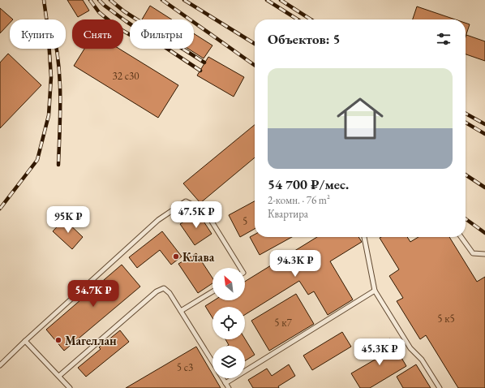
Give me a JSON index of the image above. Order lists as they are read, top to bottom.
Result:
{
  "places": ["Клава", "Магеллан"],
  "house_numbers": [
    "32 с30",
    "5",
    "5 к5",
    "5 к7",
    "5 с3"
  ],
  "north": "top left",
  "page": {
    "chip": ["Купить", "Снять", "Фильтры"],
    "heading": "Объектов: 5",
    "list": [
      {
        "name": "54 700 ₽/мес.",
        "note": "2-комн. · 76 m² · Квартира"
      }
    ],
    "price": [
      "47.5K ₽",
      "95K ₽",
      "94.3K ₽",
      "54.7K ₽",
      "45.3K ₽"
    ]
  }
}
